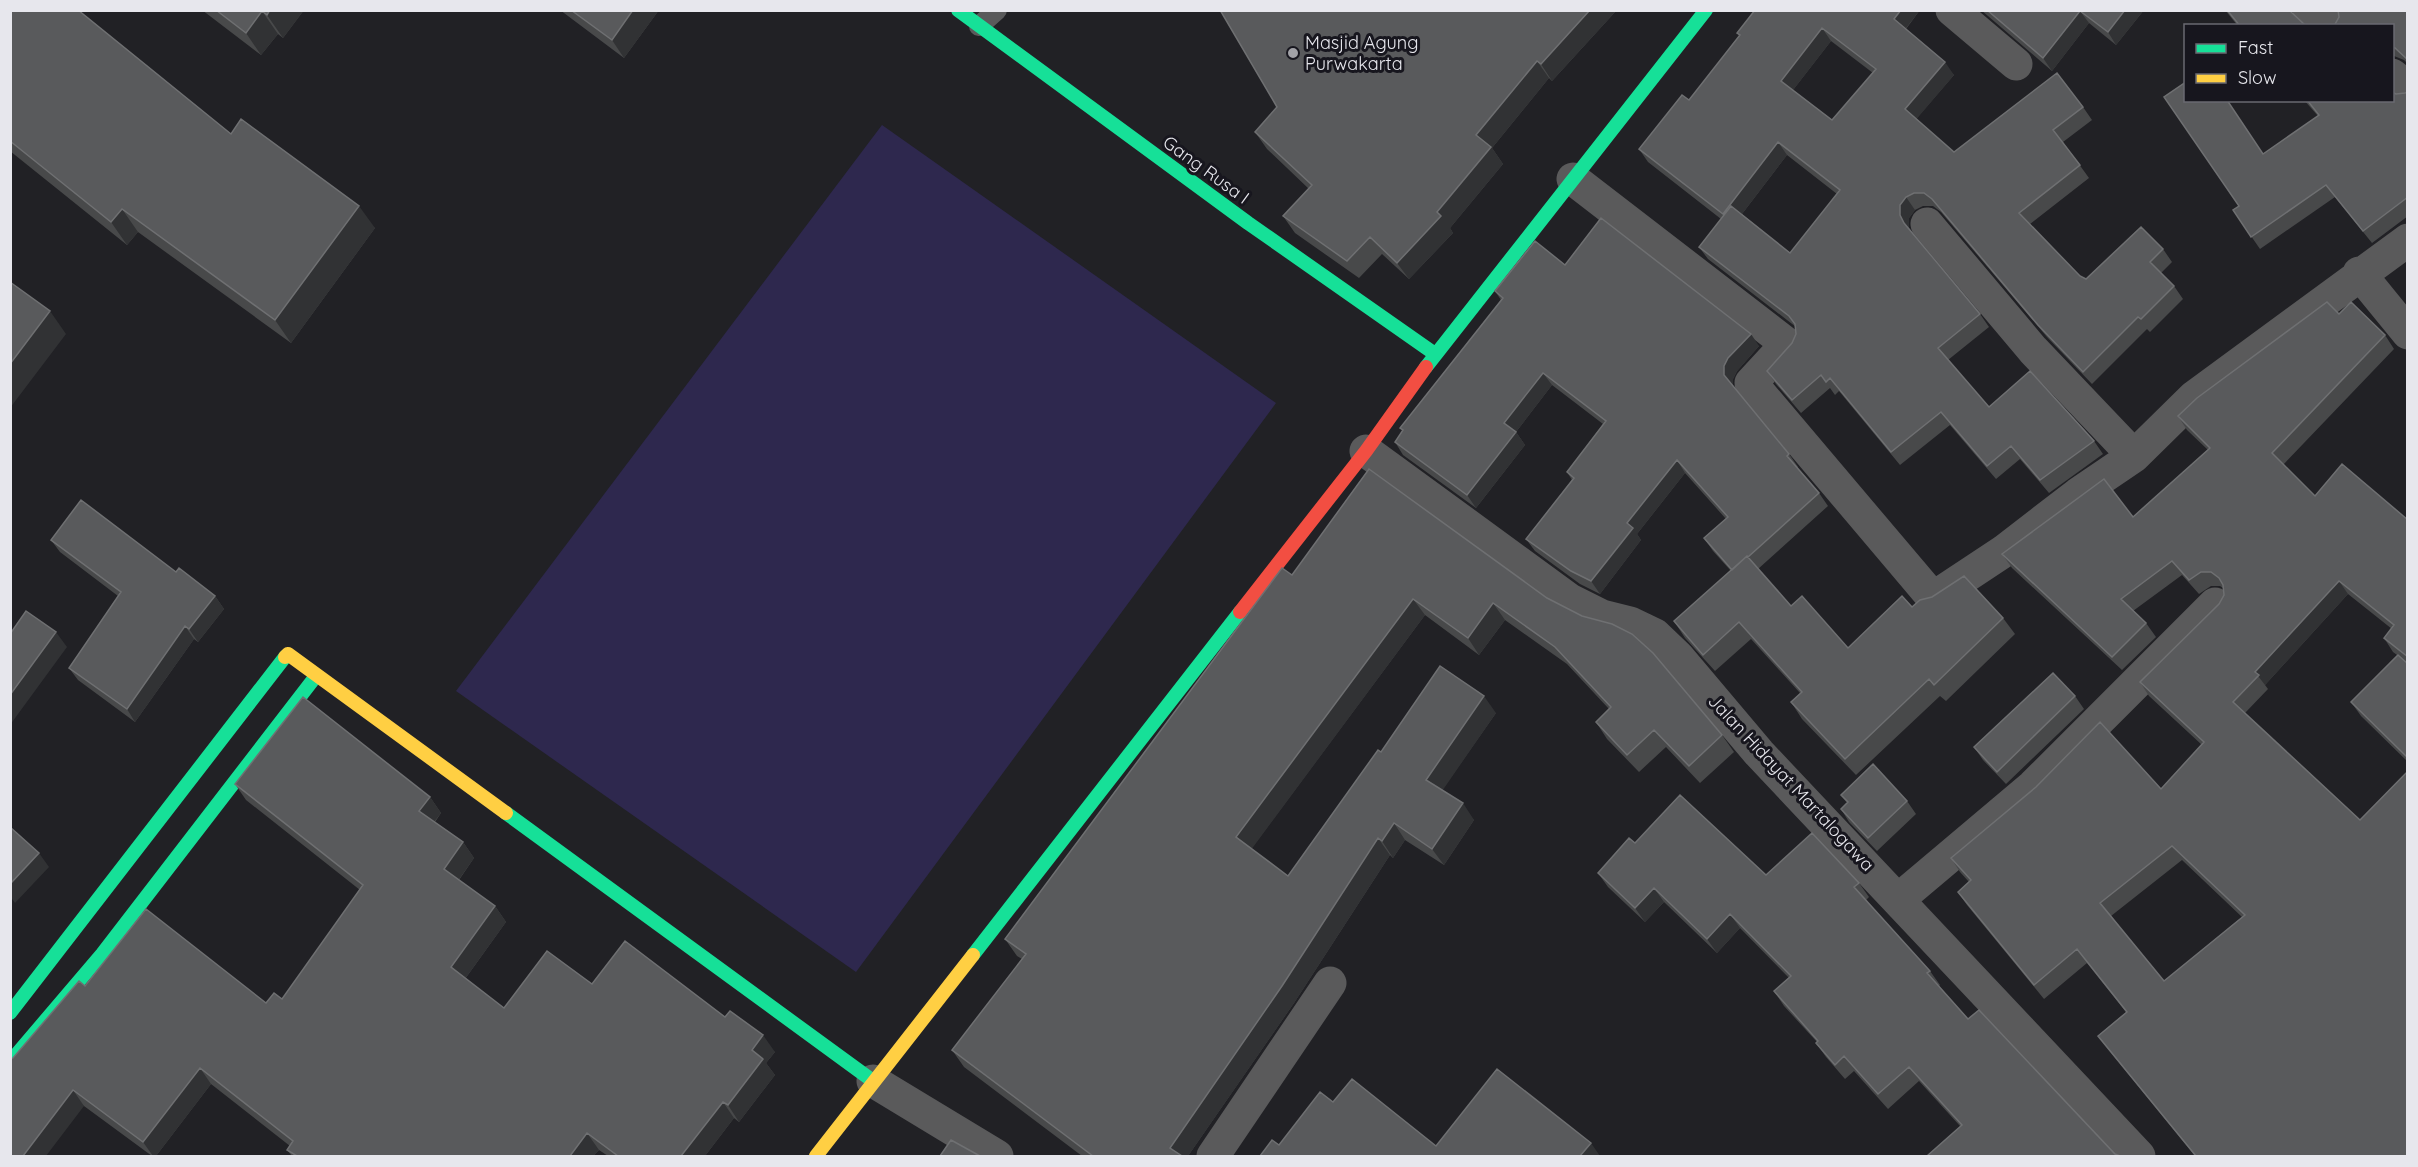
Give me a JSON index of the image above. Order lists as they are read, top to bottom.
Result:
{
  "streets": {
    "street": ["Gang Rusa I", "Jalan Hidayat Martalogawa"]
  },
  "places": ["Masjid Agung Purwakarta"],
  "legend": ["Fast", "Slow"]
}
